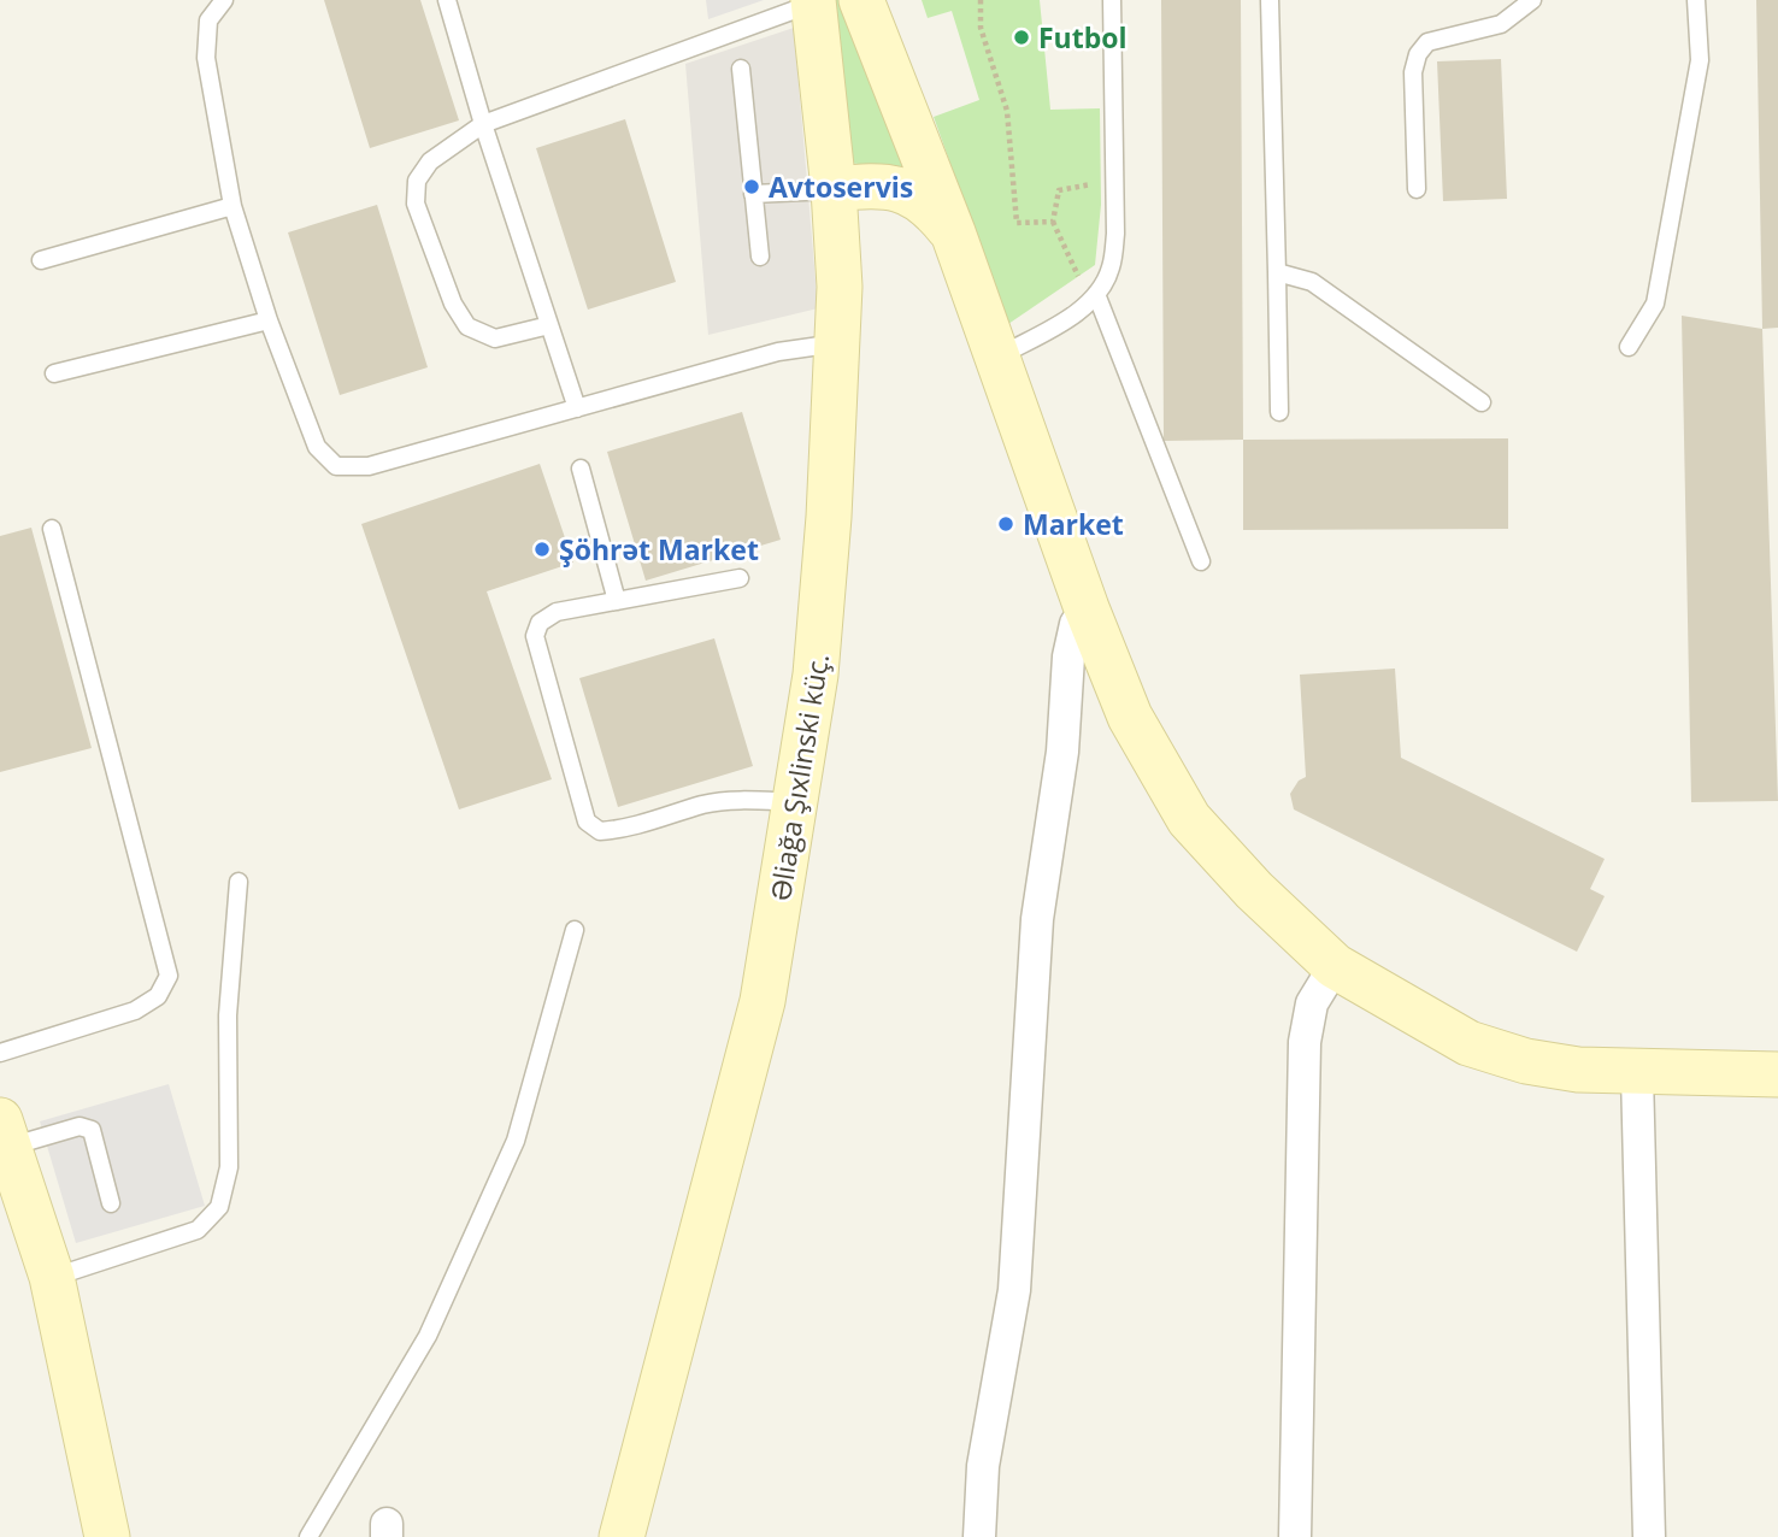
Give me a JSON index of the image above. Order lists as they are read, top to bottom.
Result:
{
  "streets": {
    "main road": ["Əliağa Şıxlinski küç."]
  },
  "places": [
    "Futbol",
    "Avtoservis",
    "Market",
    "Şöhrət Market"
  ]
}
